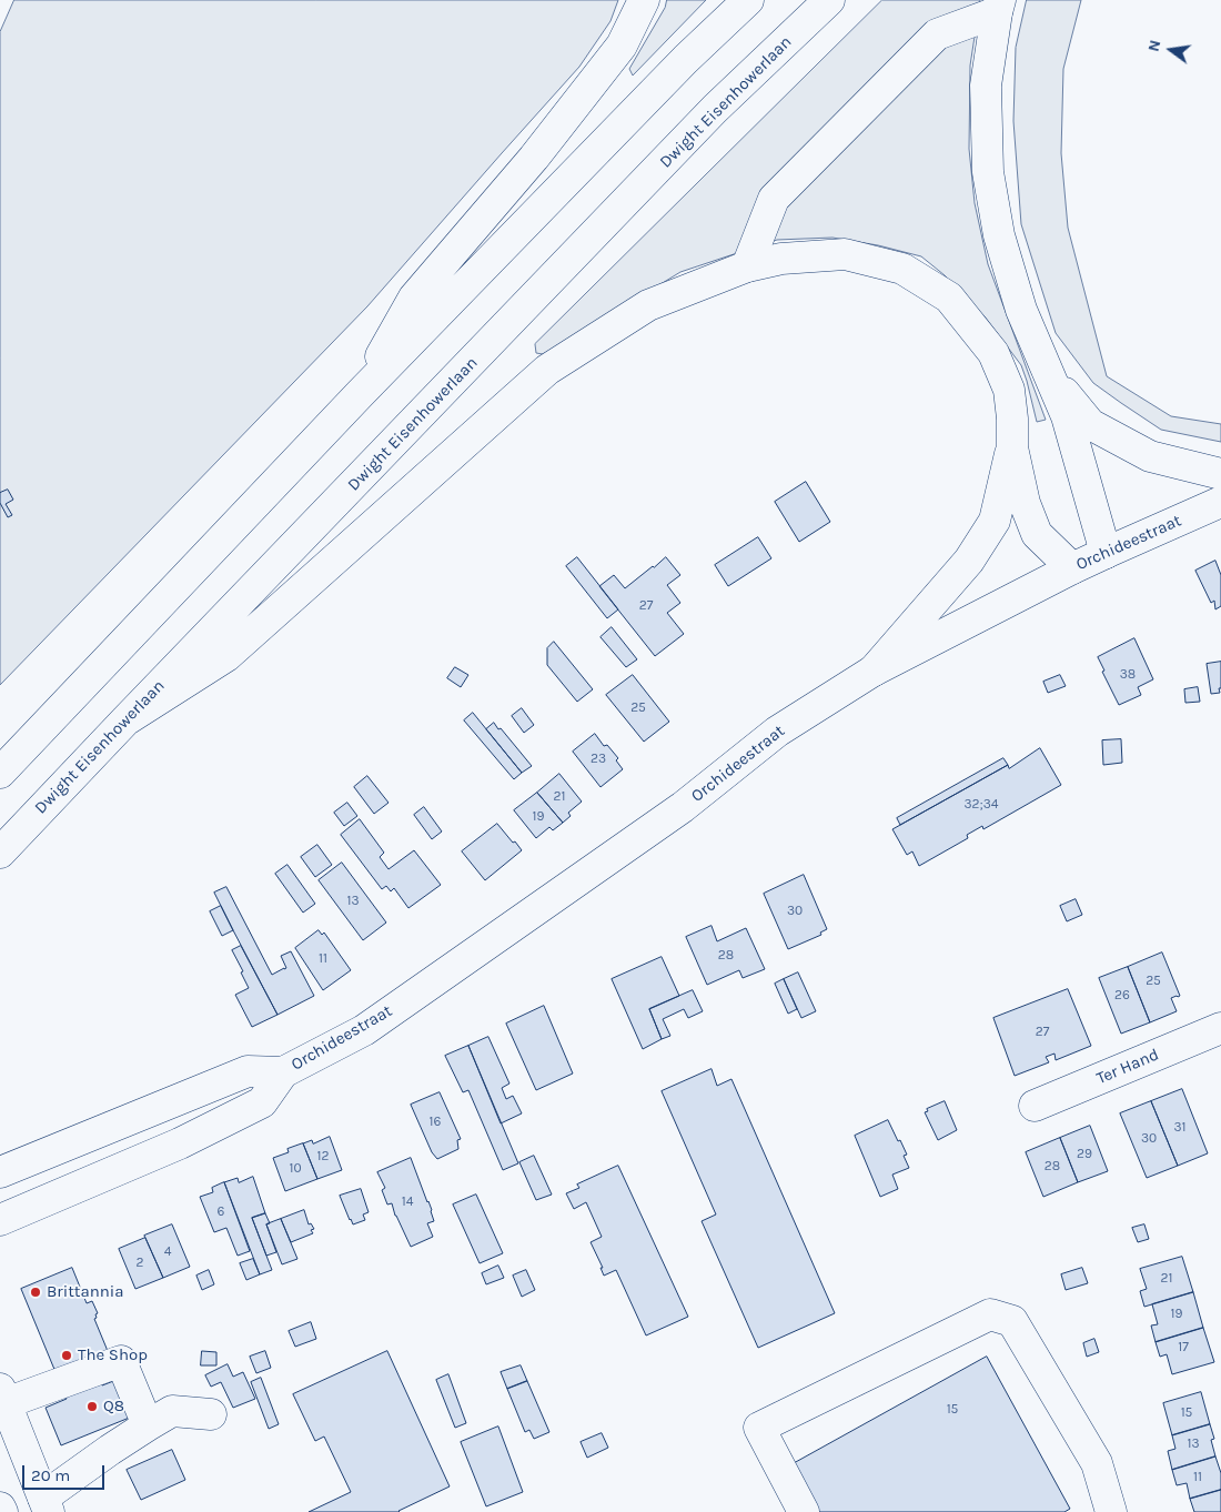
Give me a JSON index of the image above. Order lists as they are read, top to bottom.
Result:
{
  "streets": {
    "main road": ["Dwight Eisenhowerlaan", "Orchideestraat", "Ter Hand"]
  },
  "places": ["Brittannia", "The Shop", "Q8"],
  "house_numbers": [
    "27",
    "38",
    "25",
    "23",
    "21",
    "32;34",
    "19",
    "13",
    "30",
    "28",
    "11",
    "25",
    "26",
    "27",
    "16",
    "31",
    "30",
    "29",
    "12",
    "28",
    "10",
    "14",
    "6",
    "4",
    "2",
    "21",
    "19",
    "17",
    "15",
    "15",
    "13",
    "11"
  ],
  "scale_bar": "20 m",
  "north": "left"
}
